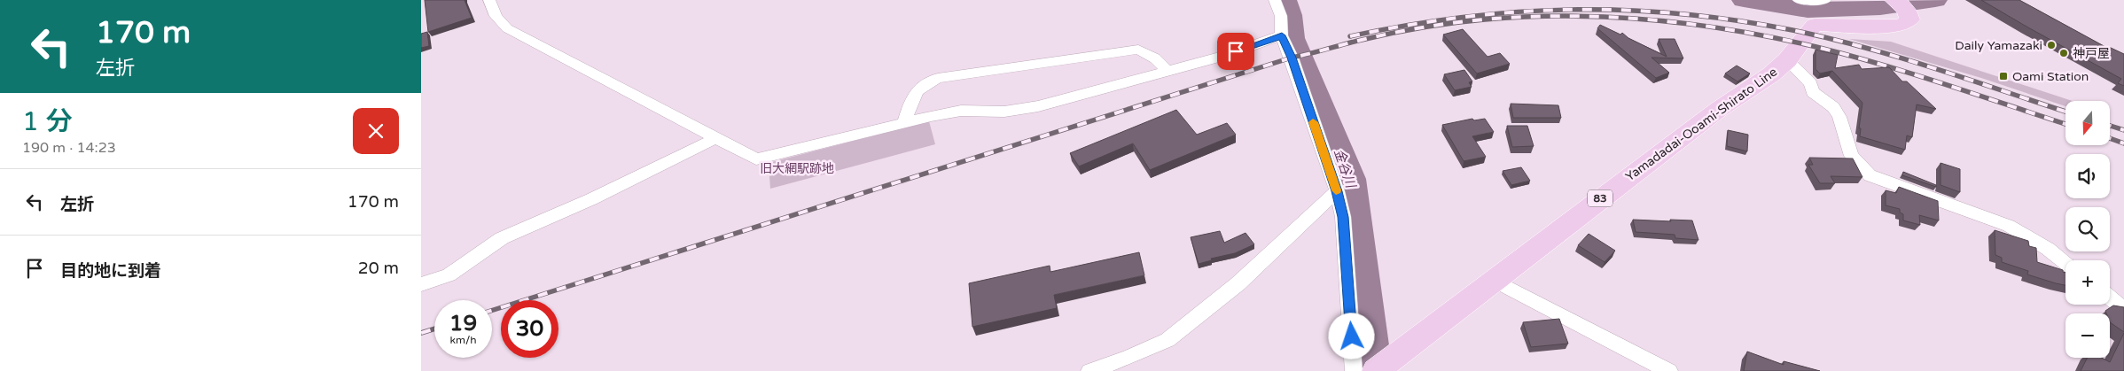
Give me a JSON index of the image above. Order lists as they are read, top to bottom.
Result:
{
  "streets": {
    "main road": ["Yamadadai-Ooami-Shirato Line", "83"]
  },
  "water": ["金谷川"],
  "parks": ["旧大網駅跡地"],
  "places": {
    "other": ["Daily Yamazaki", "神戸屋"],
    "transit": ["Oami Station"]
  },
  "north": "bottom",
  "page": {
    "turn": ["170 m", "左折"],
    "heading": ["1 分", "190 m · 14:23"],
    "map_buttons": ["+", "−"],
    "list": [
      {
        "name": "左折",
        "value": "170 m"
      },
      {
        "name": "目的地に到着",
        "value": "20 m"
      }
    ],
    "speed": "19 km/h",
    "limit": "30"
  }
}
